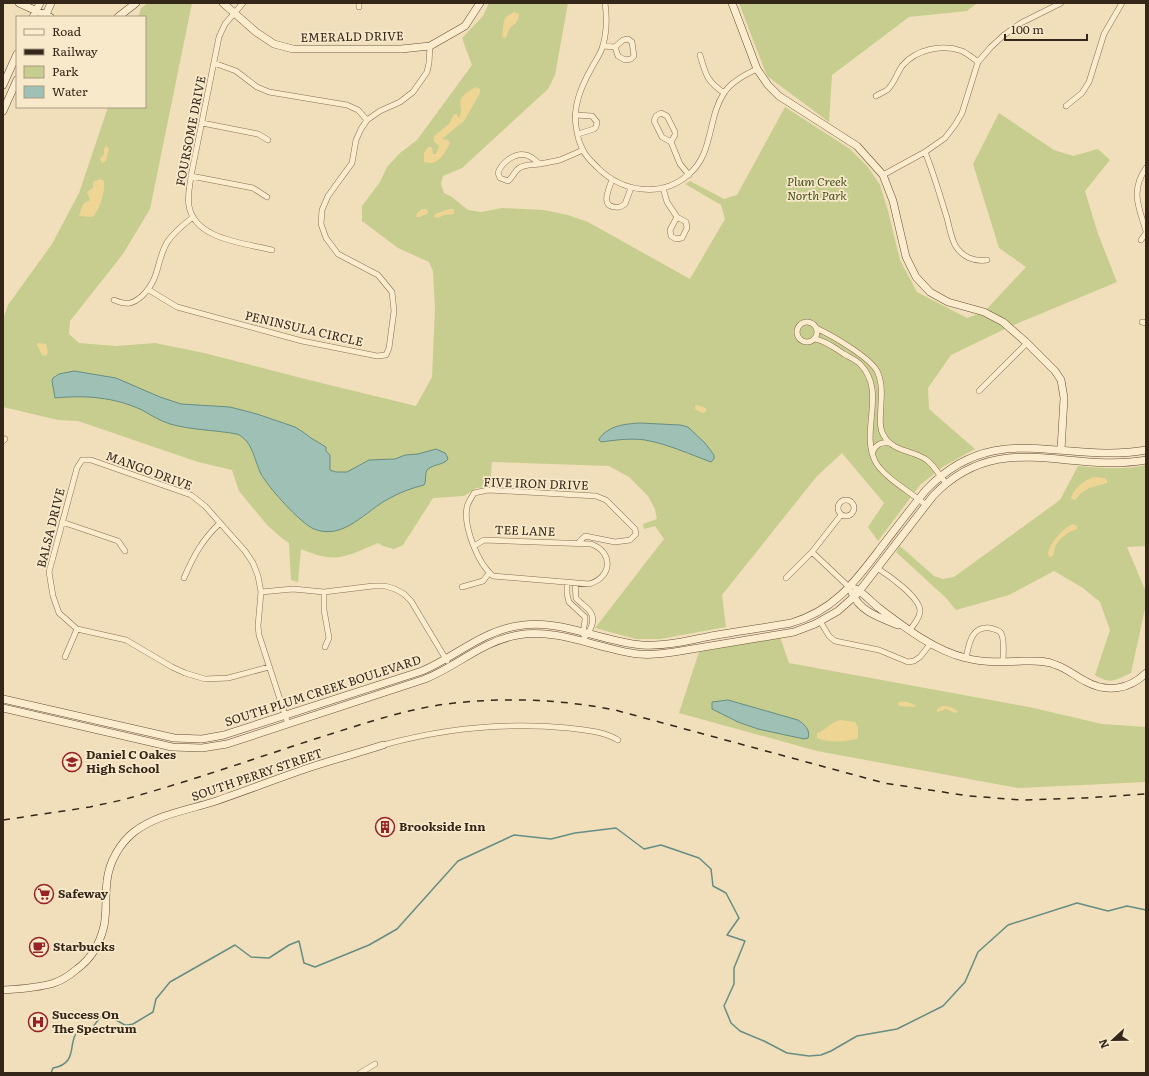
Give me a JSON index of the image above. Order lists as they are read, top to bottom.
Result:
{
  "streets": {
    "street": [
      "EMERALD DRIVE",
      "FOURSOME DRIVE",
      "PENINSULA CIRCLE",
      "MANGO DRIVE",
      "FIVE IRON DRIVE",
      "BALSA DRIVE",
      "TEE LANE",
      "SOUTH PLUM CREEK BOULEVARD",
      "SOUTH PERRY STREET"
    ]
  },
  "crossings": [
    ["EMERALD DRIVE", "FOURSOME DRIVE"],
    ["EMERALD DRIVE", "PENINSULA CIRCLE"],
    ["MANGO DRIVE", "BALSA DRIVE"],
    ["MANGO DRIVE", "SOUTH PLUM CREEK BOULEVARD"],
    ["FIVE IRON DRIVE", "TEE LANE"]
  ],
  "parks": ["Plum Creek North Park"],
  "places": {
    "school or university": ["Daniel C Oakes High School"],
    "building": ["Brookside Inn"],
    "supermarket": ["Safeway"],
    "cafe": ["Starbucks"],
    "hospital": ["Success On The Spectrum"]
  },
  "legend": [
    "Road",
    "Railway",
    "Park",
    "Water"
  ],
  "scale_bar": "100 m",
  "north": "left"
}
